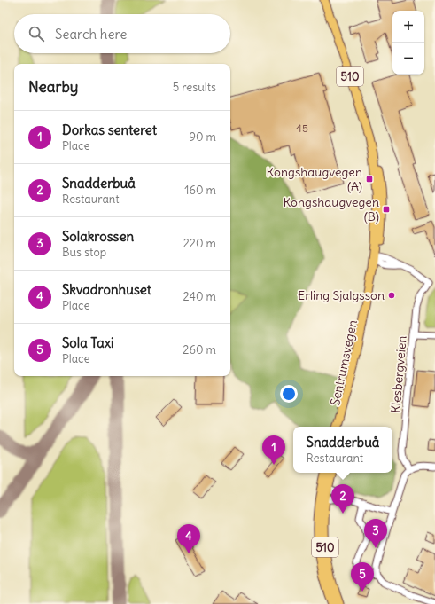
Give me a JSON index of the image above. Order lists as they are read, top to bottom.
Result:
{
  "streets": {
    "main road": ["510", "Sentrumsvegen"],
    "street": ["Klesbergveien"]
  },
  "crossings": [
    ["Sentrumsvegen", "Klesbergveien"]
  ],
  "places": {
    "transit": ["Kongshaugvegen (A)", "Kongshaugvegen (B)"],
    "other": ["Erling Sjalgsson"]
  },
  "house_numbers": ["45"],
  "page": {
    "map_buttons": ["+", "−"],
    "search": "Search here",
    "heading": ["Nearby", "5 results"],
    "list": [
      {
        "mark": "1",
        "name": "Dorkas senteret",
        "note": "Place",
        "value": "90 m"
      },
      {
        "mark": "2",
        "name": "Snadderbuå",
        "note": "Restaurant",
        "value": "160 m"
      },
      {
        "mark": "3",
        "name": "Solakrossen",
        "note": "Bus stop",
        "value": "220 m"
      },
      {
        "mark": "4",
        "name": "Skvadronhuset",
        "note": "Place",
        "value": "240 m"
      },
      {
        "mark": "5",
        "name": "Sola Taxi",
        "note": "Place",
        "value": "260 m"
      }
    ],
    "popup": ["Snadderbuå", "Restaurant"],
    "pins": [
      "1",
      "2",
      "3",
      "4",
      "5"
    ]
  }
}
